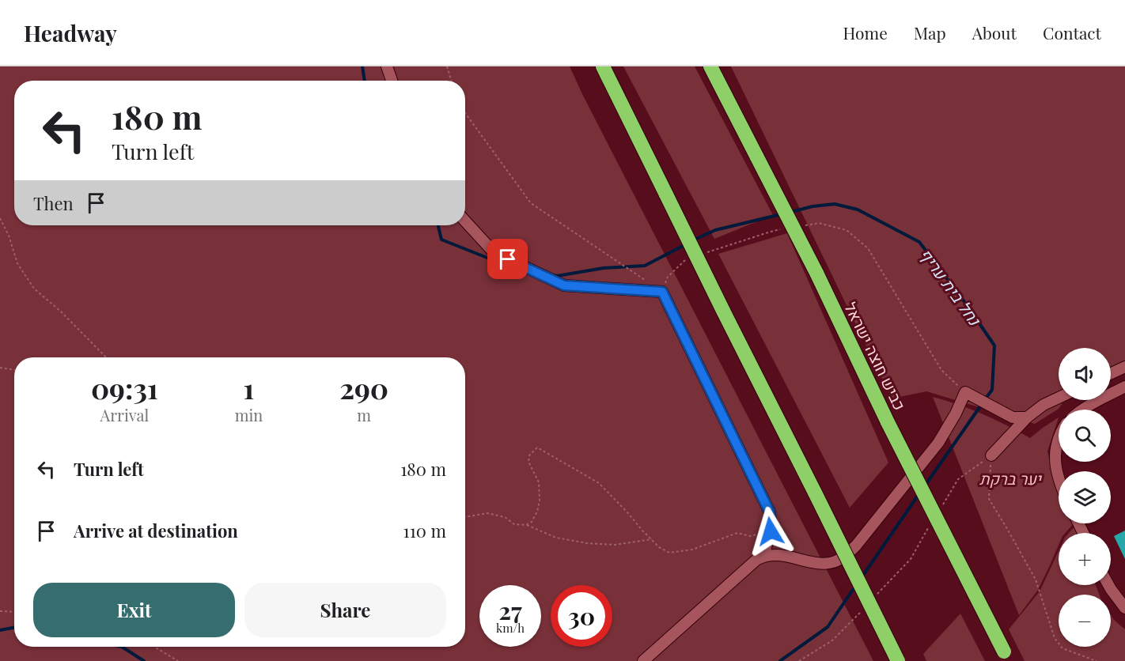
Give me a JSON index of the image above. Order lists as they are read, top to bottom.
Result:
{
  "streets": {
    "highway": ["כביש חוצה ישראל"]
  },
  "water": ["נחל בית עריף"],
  "parks": ["יער ברקת"],
  "page": {
    "header": "Headway",
    "nav": [
      "Home",
      "Map",
      "About",
      "Contact"
    ],
    "turn": ["180 m", "Turn left"],
    "then": "Then",
    "map_buttons": ["+", "−"],
    "eta": [
      "09:31",
      "Arrival",
      "1",
      "min",
      "290",
      "m"
    ],
    "list": [
      {
        "name": "Turn left",
        "value": "180 m"
      },
      {
        "name": "Arrive at destination",
        "value": "110 m"
      }
    ],
    "buttons": ["Exit", "Share"],
    "speed": "27 km/h",
    "limit": "30"
  }
}
